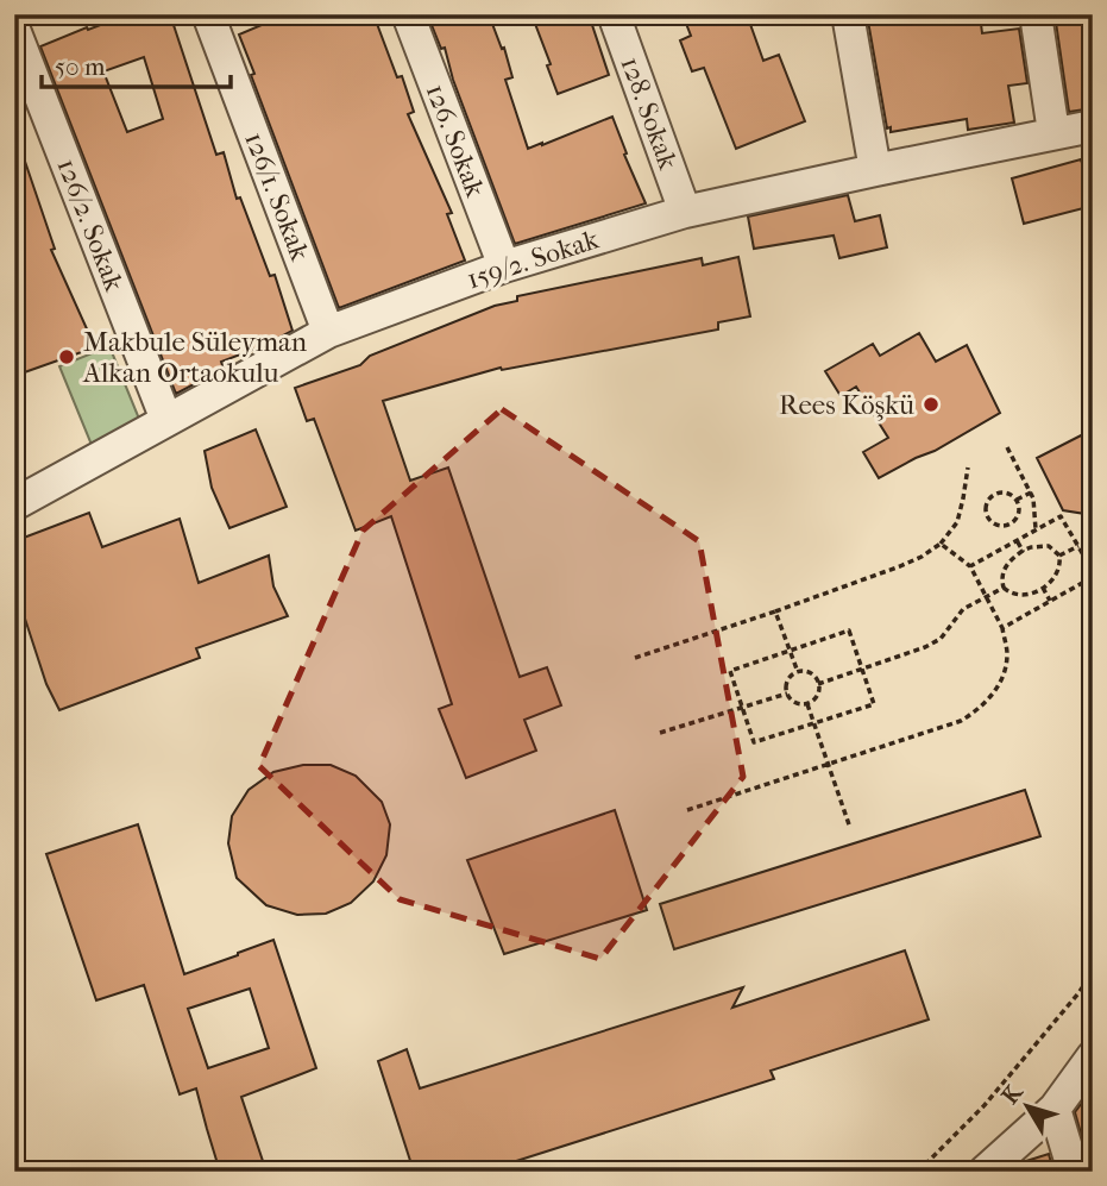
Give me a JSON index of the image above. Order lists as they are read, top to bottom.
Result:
{
  "streets": {
    "street": [
      "128. Sokak",
      "126. Sokak",
      "126/1. Sokak",
      "126/2. Sokak",
      "159/2. Sokak"
    ]
  },
  "crossings": [
    ["128. Sokak", "159/2. Sokak"],
    ["126. Sokak", "159/2. Sokak"],
    ["126/1. Sokak", "159/2. Sokak"],
    ["126/2. Sokak", "159/2. Sokak"]
  ],
  "places": ["Makbule Süleyman Alkan Ortaokulu", "Rees Köşkü"],
  "scale_bar": "50 m",
  "north": "top left"
}
